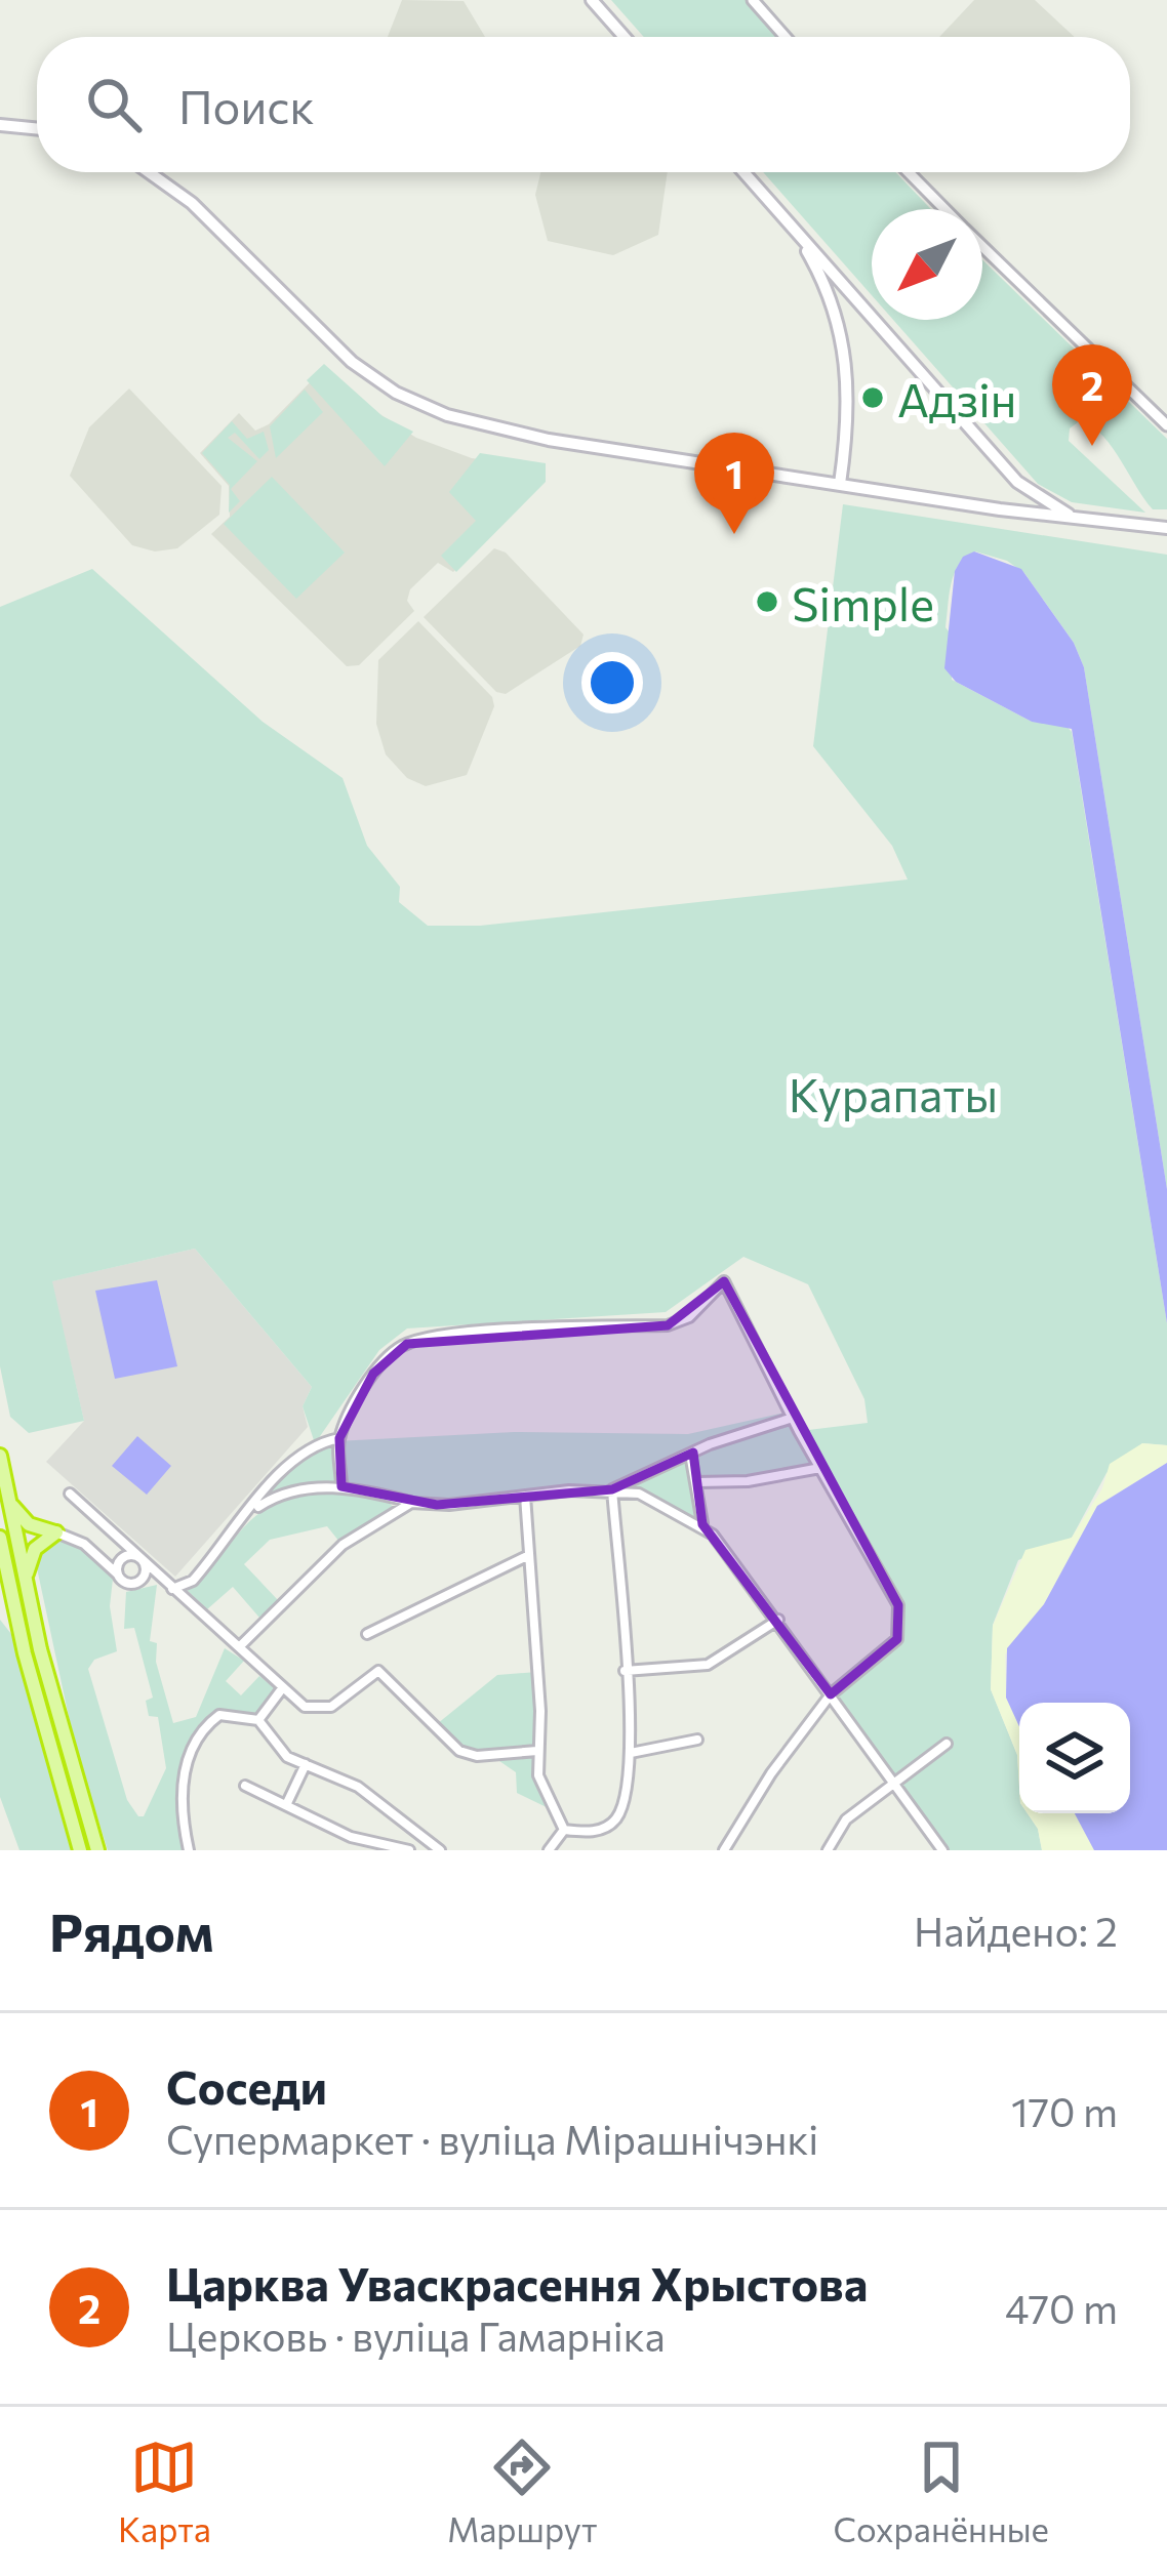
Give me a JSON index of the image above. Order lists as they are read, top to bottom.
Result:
{
  "parks": ["Курапаты"],
  "places": ["Адзін", "Simple"],
  "north": "bottom left",
  "page": {
    "search": "Поиск",
    "pins": ["2", "1"],
    "heading": ["Рядом", "Найдено: 2"],
    "list": [
      {
        "mark": "1",
        "name": "Соседи",
        "note": "Супермаркет · вуліца Мірашнічэнкі",
        "value": "170 m"
      },
      {
        "mark": "2",
        "name": "Царква Уваскрасення Хрыстова",
        "note": "Церковь · вуліца Гамарніка",
        "value": "470 m"
      }
    ],
    "nav": ["Карта", "Маршрут", "Сохранённые"]
  }
}
